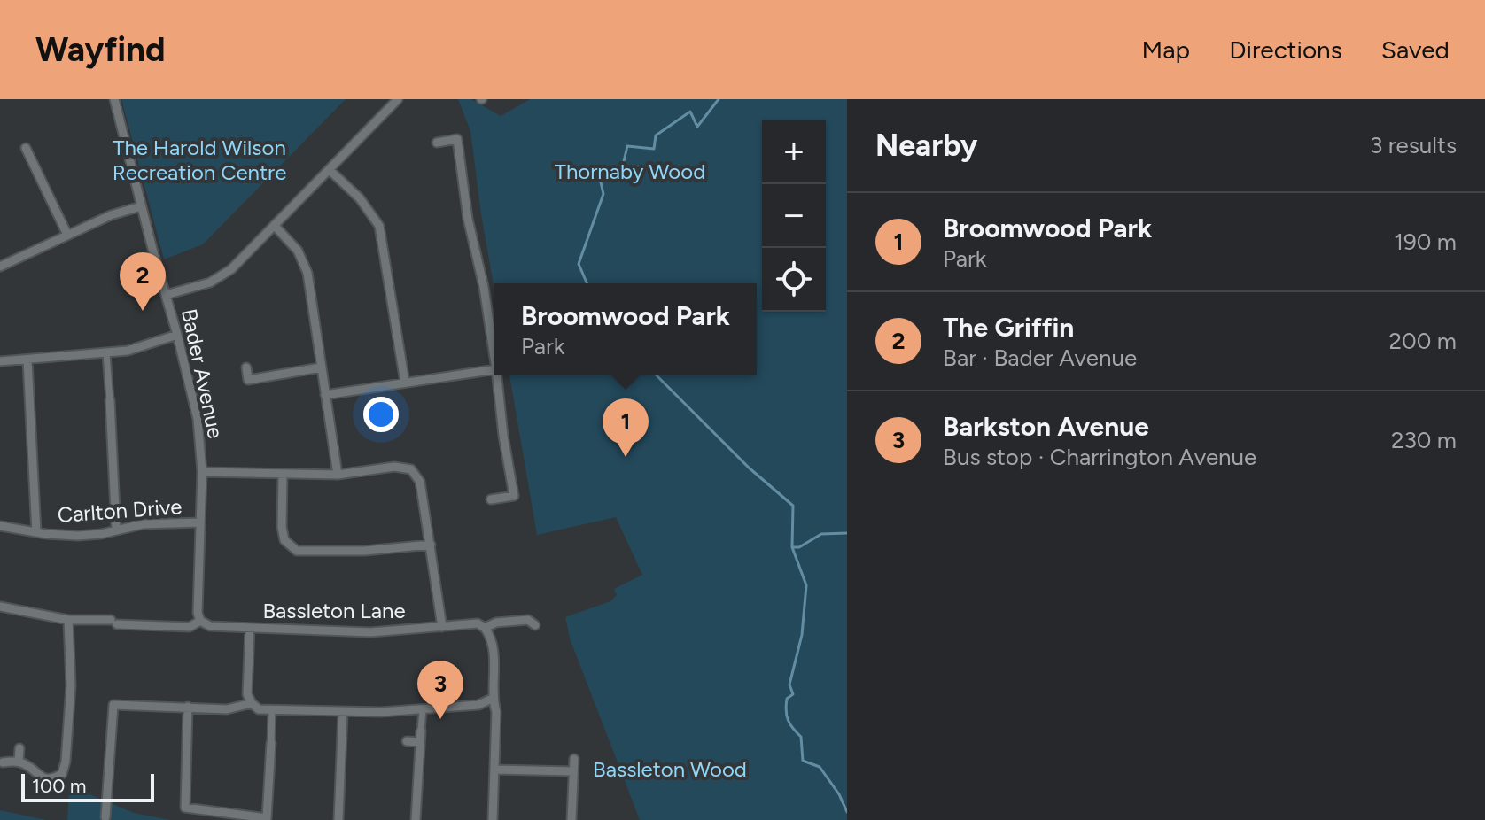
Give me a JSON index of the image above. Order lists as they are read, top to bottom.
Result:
{
  "streets": {
    "street": ["Bader Avenue", "Carlton Drive", "Bassleton Lane"]
  },
  "crossings": [
    ["Bader Avenue", "Carlton Drive"],
    ["Bader Avenue", "Bassleton Lane"]
  ],
  "parks": ["The Harold Wilson Recreation Centre", "Thornaby Wood", "Bassleton Wood"],
  "scale_bar": "100 m",
  "page": {
    "header": "Wayfind",
    "nav": ["Map", "Directions", "Saved"],
    "heading": ["Nearby", "3 results"],
    "map_buttons": ["+", "−"],
    "list": [
      {
        "mark": "1",
        "name": "Broomwood Park",
        "note": "Park",
        "value": "190 m"
      },
      {
        "mark": "2",
        "name": "The Griffin",
        "note": "Bar · Bader Avenue",
        "value": "200 m"
      },
      {
        "mark": "3",
        "name": "Barkston Avenue",
        "note": "Bus stop · Charrington Avenue",
        "value": "230 m"
      }
    ],
    "pins": ["2", "1", "3"],
    "popup": ["Broomwood Park", "Park"],
    "scale": "100 m"
  }
}
